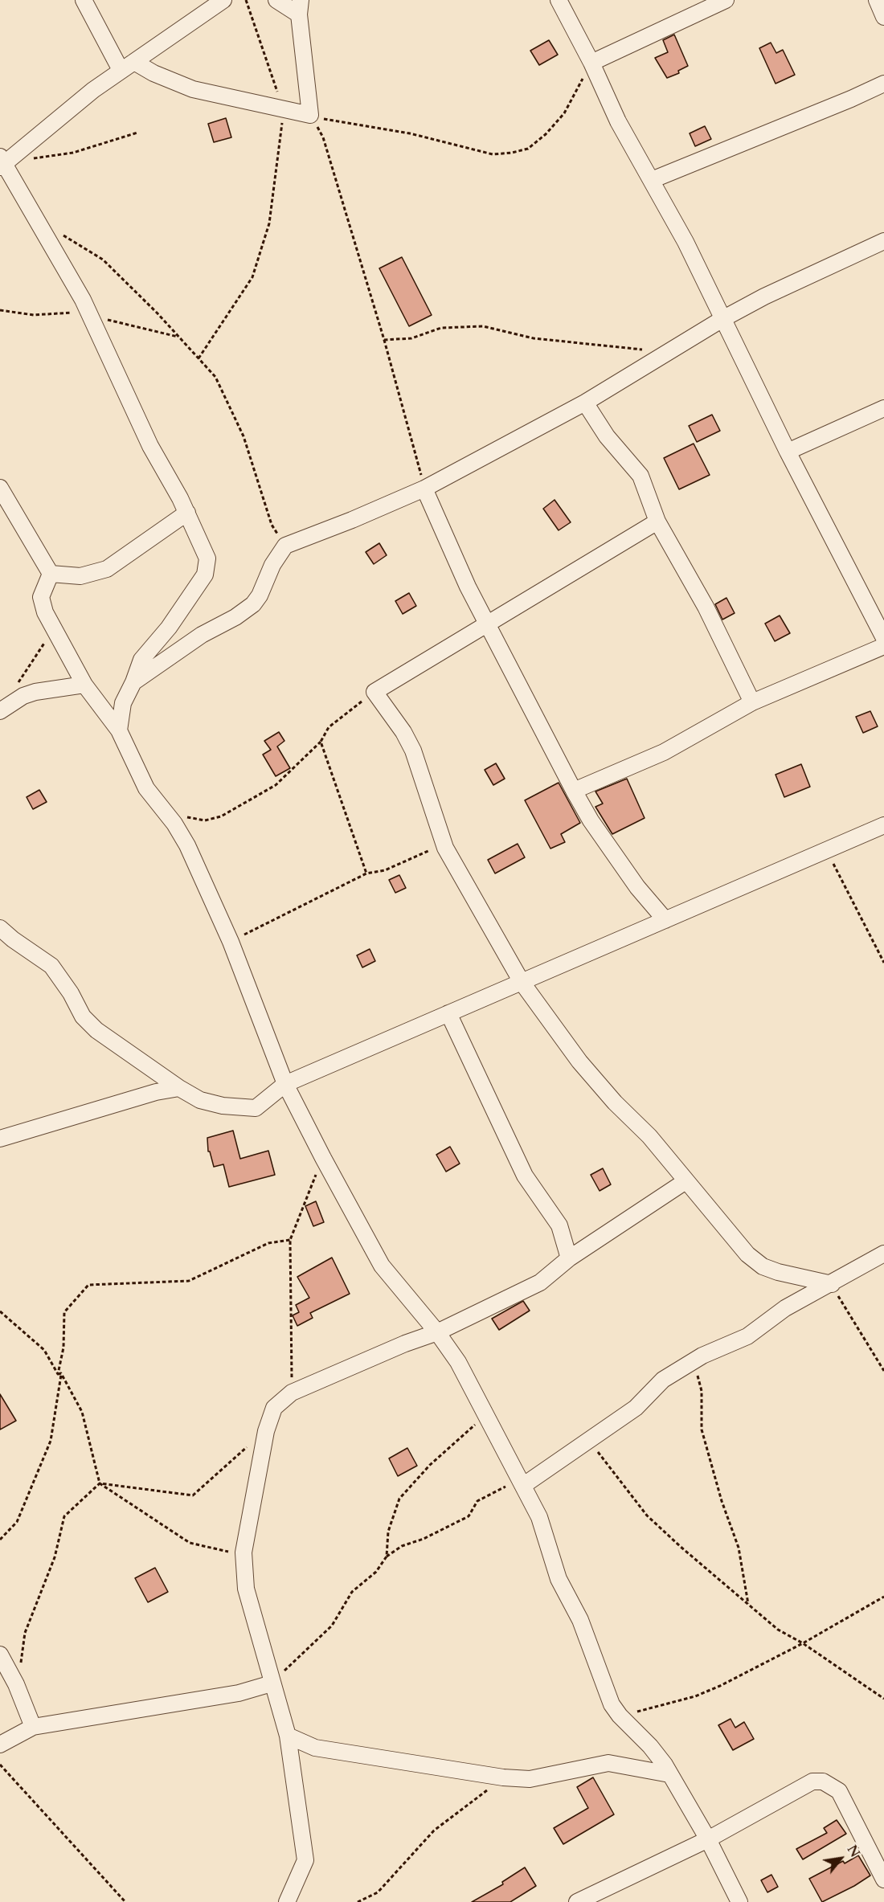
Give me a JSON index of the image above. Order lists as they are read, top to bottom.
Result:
{
  "north": "top right"
}
